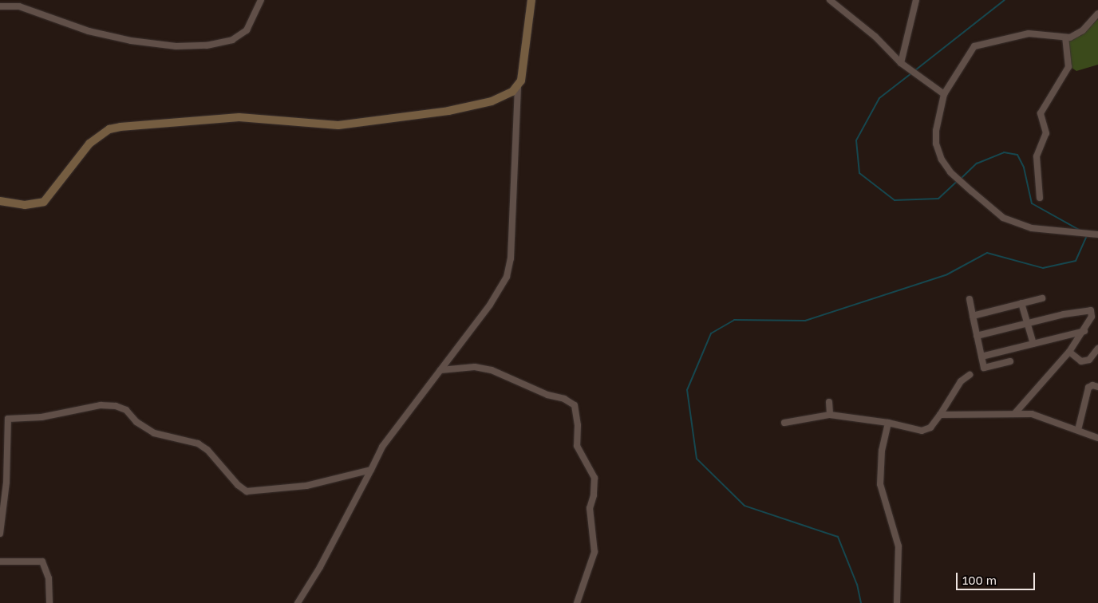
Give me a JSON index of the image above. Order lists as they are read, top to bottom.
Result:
{
  "scale_bar": "100 m"
}
